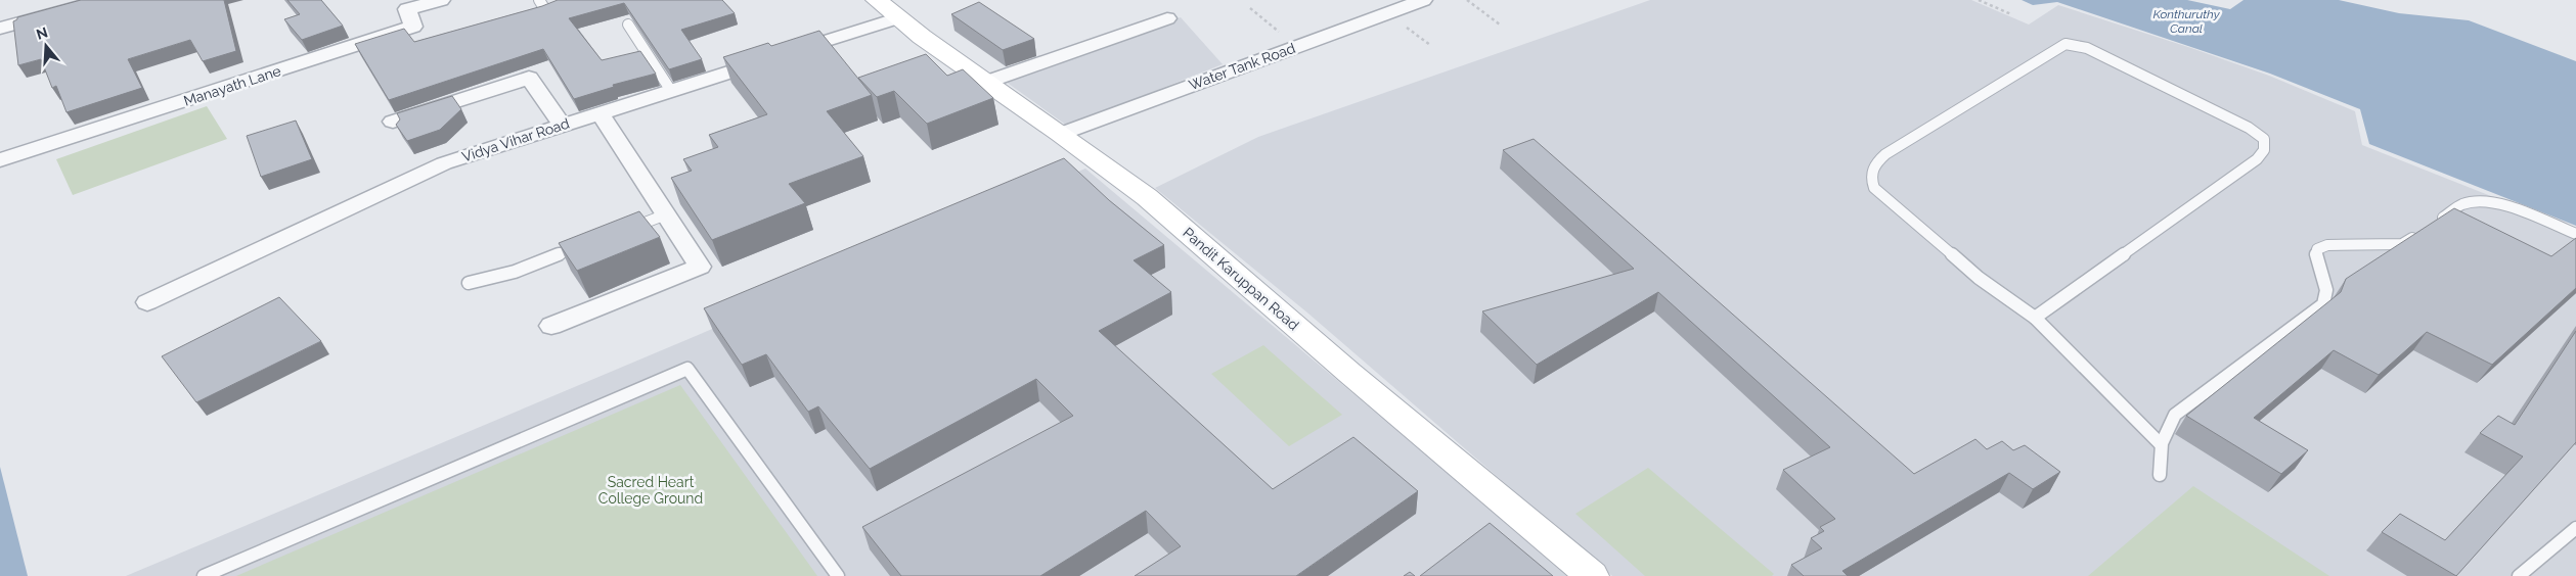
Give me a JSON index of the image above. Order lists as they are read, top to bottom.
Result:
{
  "streets": {
    "main road": ["Pandit Karuppan Road"],
    "street": ["Water Tank Road", "Manayath Lane", "Vidya Vihar Road"]
  },
  "crossings": [
    ["Water Tank Road", "Pandit Karuppan Road"],
    ["Vidya Vihar Road", "Pandit Karuppan Road"]
  ],
  "water": ["Konthuruthy Canal"],
  "parks": ["Sacred Heart College Ground"],
  "north": "top"
}
